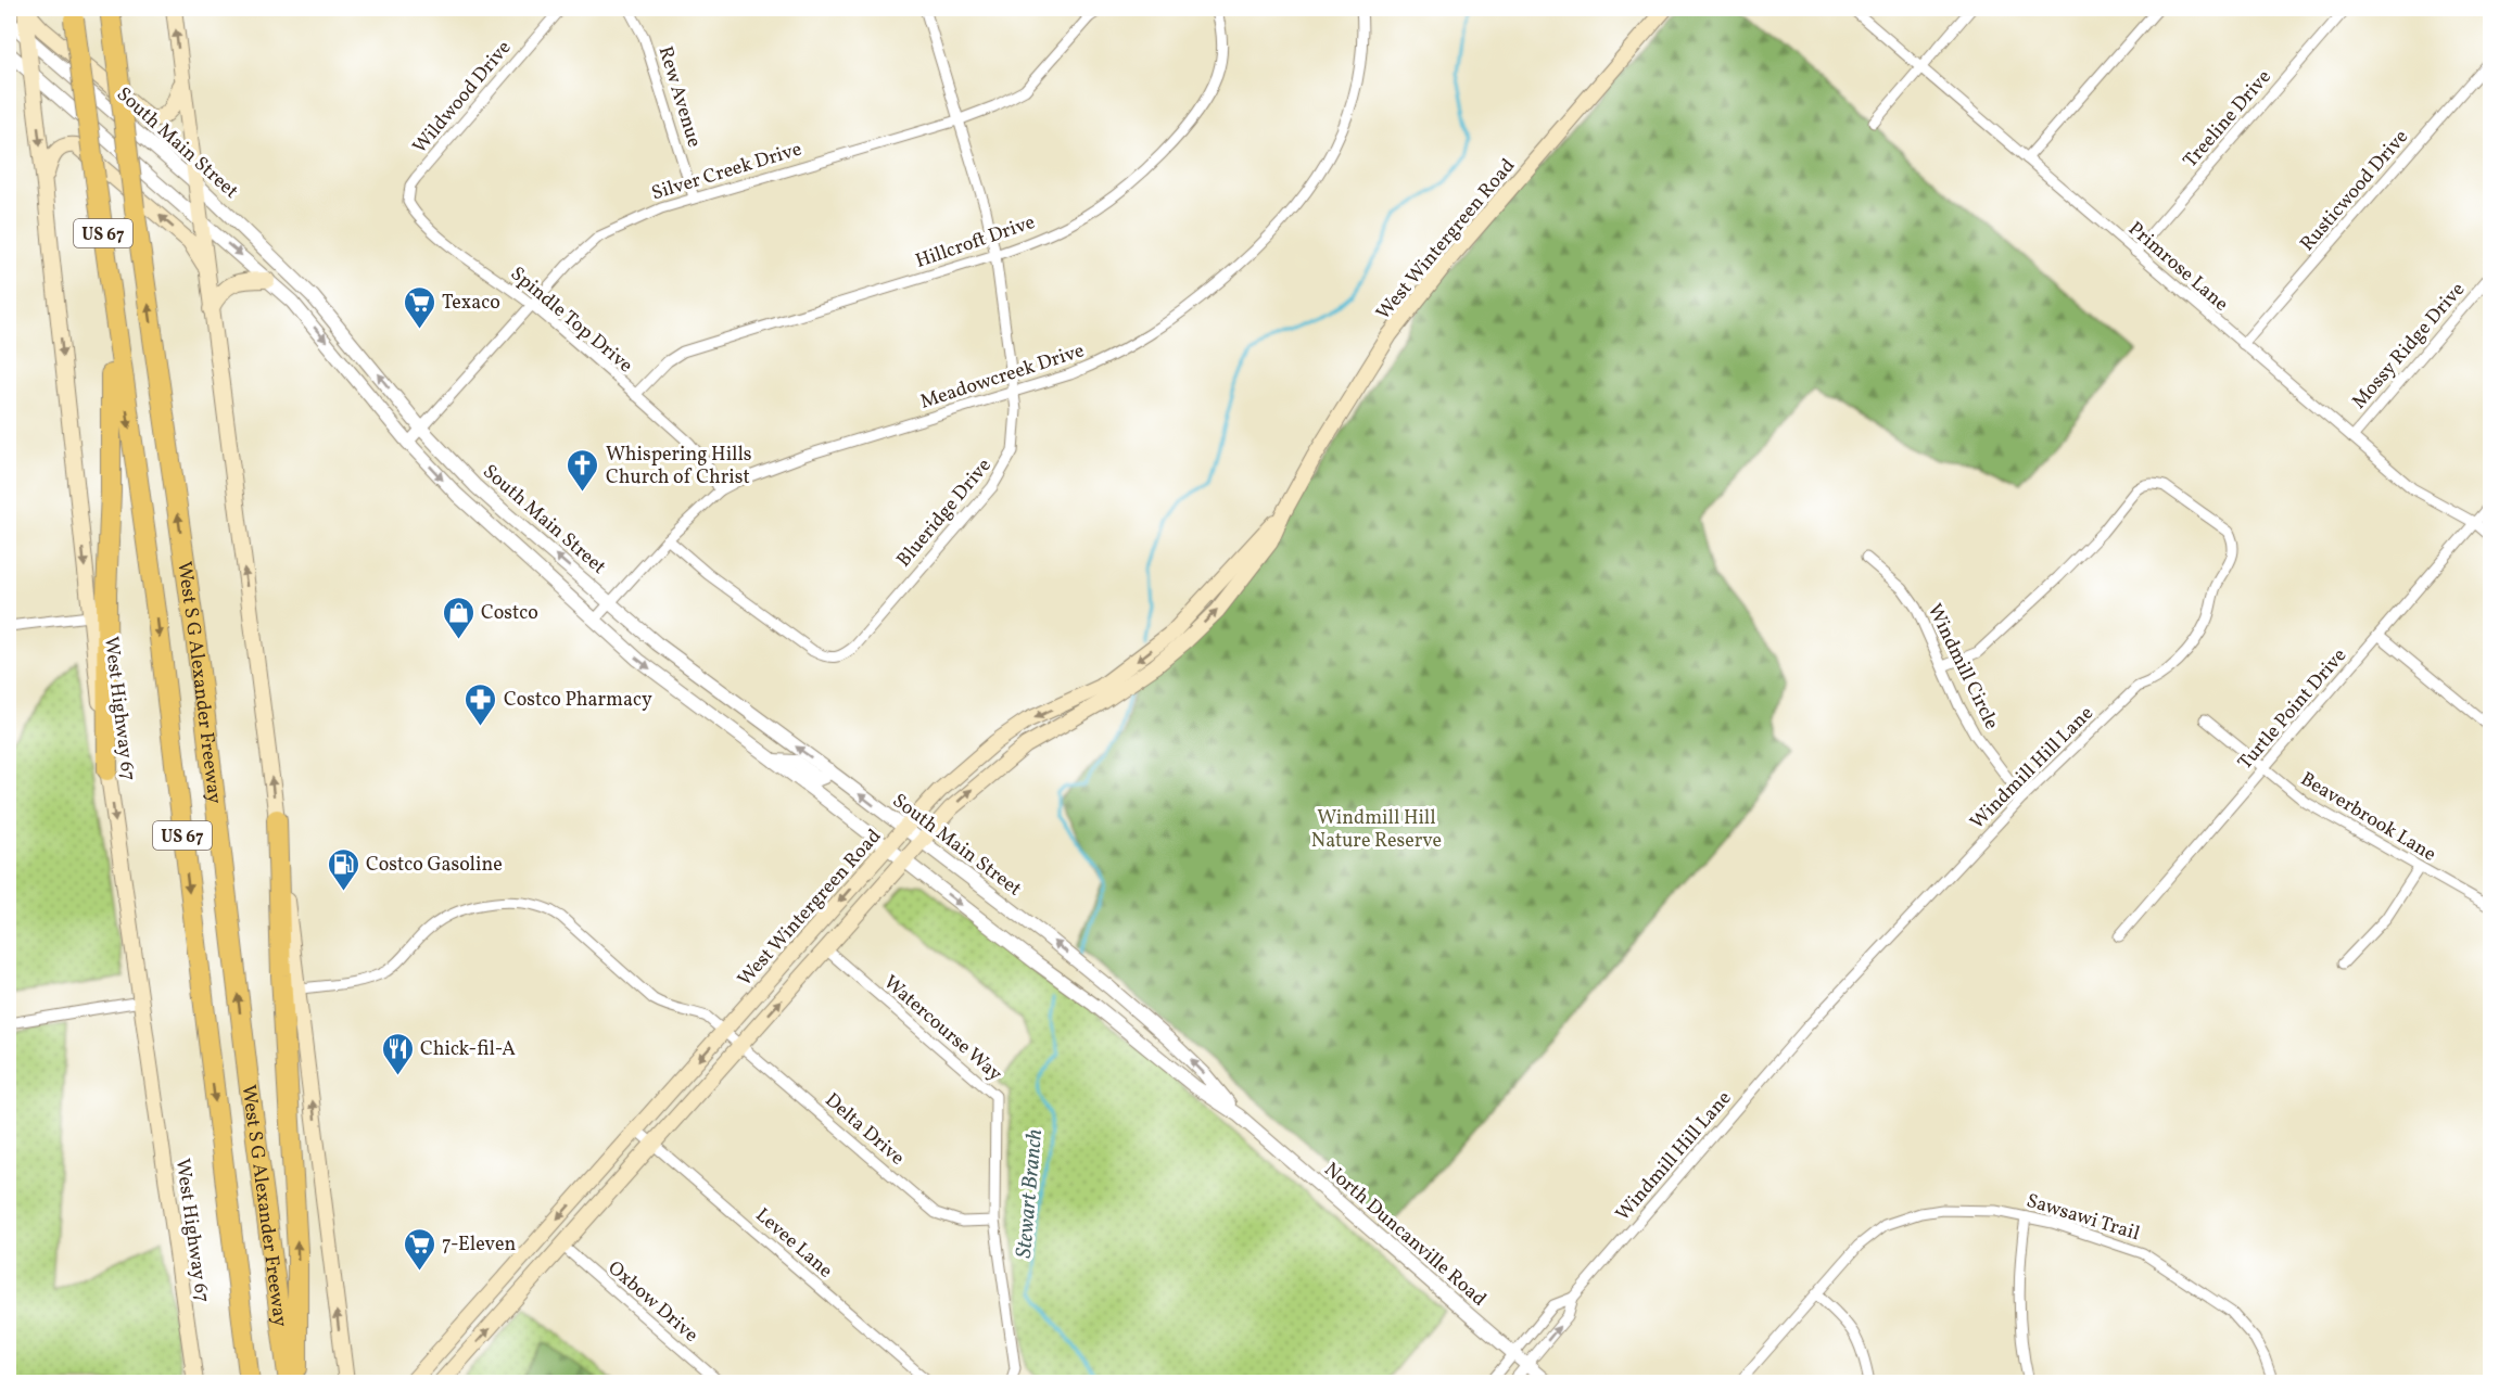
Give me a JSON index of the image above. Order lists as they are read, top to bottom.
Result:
{
  "streets": {
    "highway": ["US 67", "West S G Alexander Freeway"],
    "main road": ["West Wintergreen Road", "West Highway 67"],
    "street": [
      "Wildwood Drive",
      "Rew Avenue",
      "Treeline Drive",
      "South Main Street",
      "Silver Creek Drive",
      "Rusticwood Drive",
      "Hillcroft Drive",
      "Primrose Lane",
      "Spindle Top Drive",
      "Mossy Ridge Drive",
      "Meadowcreek Drive",
      "Blueridge Drive",
      "Windmill Circle",
      "Turtle Point Drive",
      "Windmill Hill Lane",
      "Beaverbrook Lane",
      "Watercourse Way",
      "Delta Drive",
      "Sawsawi Trail",
      "North Duncanville Road",
      "Levee Lane",
      "Oxbow Drive"
    ]
  },
  "crossings": [
    ["Wildwood Drive", "Spindle Top Drive"],
    ["Rew Avenue", "Silver Creek Drive"],
    ["Treeline Drive", "Primrose Lane"],
    ["South Main Street", "Silver Creek Drive"],
    ["South Main Street", "West Wintergreen Road"],
    ["South Main Street", "Meadowcreek Drive"],
    ["South Main Street", "West Highway 67"],
    ["South Main Street", "North Duncanville Road"],
    ["Silver Creek Drive", "Spindle Top Drive"],
    ["Silver Creek Drive", "Blueridge Drive"],
    ["Rusticwood Drive", "Primrose Lane"],
    ["US 67", "West S G Alexander Freeway"],
    ["West Wintergreen Road", "Watercourse Way"],
    ["West Wintergreen Road", "Delta Drive"],
    ["West Wintergreen Road", "Levee Lane"],
    ["West Wintergreen Road", "Oxbow Drive"],
    ["Hillcroft Drive", "Spindle Top Drive"],
    ["Hillcroft Drive", "Blueridge Drive"],
    ["Primrose Lane", "Mossy Ridge Drive"],
    ["Primrose Lane", "Turtle Point Drive"],
    ["Spindle Top Drive", "Meadowcreek Drive"],
    ["Meadowcreek Drive", "Blueridge Drive"],
    ["Windmill Circle", "Windmill Hill Lane"],
    ["Turtle Point Drive", "Beaverbrook Lane"],
    ["Windmill Hill Lane", "North Duncanville Road"],
    ["Watercourse Way", "Delta Drive"]
  ],
  "one_way": ["West Highway 67"],
  "water": ["Stewart Branch"],
  "parks": ["Windmill Hill Nature Reserve"],
  "places": {
    "supermarket": ["Texaco", "7-Eleven"],
    "church": ["Whispering Hills Church of Christ"],
    "shop": ["Costco"],
    "pharmacy": ["Costco Pharmacy"],
    "fuel station": ["Costco Gasoline"],
    "restaurant": ["Chick-fil-A"]
  }
}
